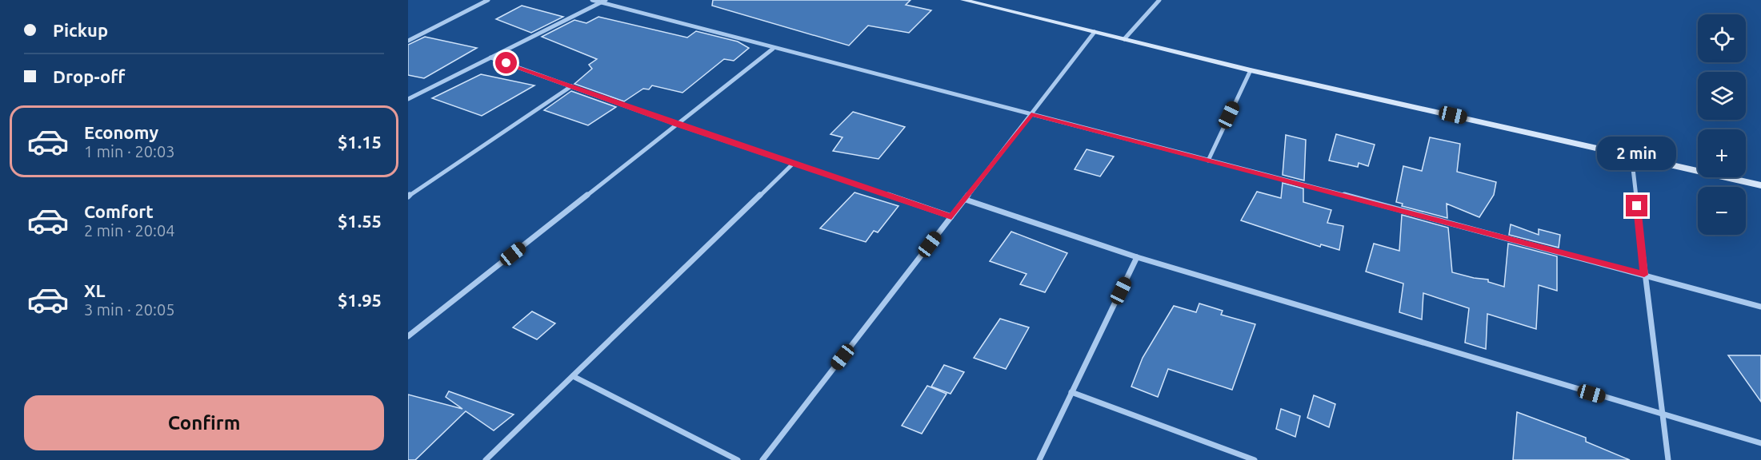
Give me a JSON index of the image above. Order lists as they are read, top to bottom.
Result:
{
  "page": {
    "banner": ["Pickup", "Drop-off"],
    "map_buttons": ["+", "−"],
    "list": [
      {
        "name": "Economy",
        "note": "1 min · 20:03",
        "value": "$1.15"
      },
      {
        "name": "Comfort",
        "note": "2 min · 20:04",
        "value": "$1.55"
      },
      {
        "name": "XL",
        "note": "3 min · 20:05",
        "value": "$1.95"
      }
    ],
    "bubble": "2 min",
    "buttons": "Confirm"
  }
}
